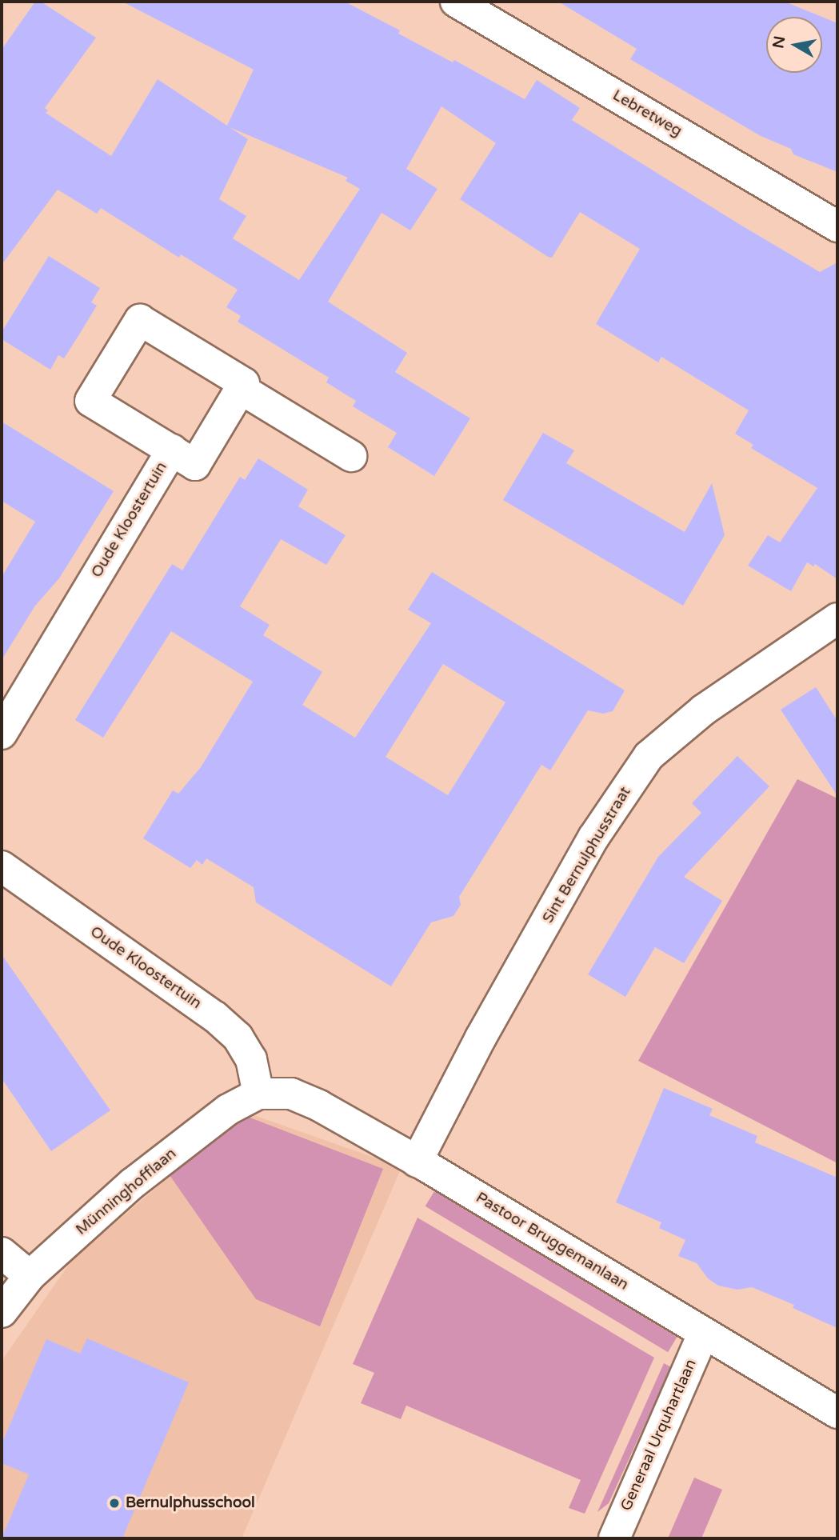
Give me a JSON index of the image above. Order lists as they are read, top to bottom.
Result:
{
  "streets": {
    "street": [
      "Lebretweg",
      "Oude Kloostertuin",
      "Sint Bernulphusstraat",
      "Münninghofflaan",
      "Pastoor Bruggemanlaan",
      "Generaal Urquhartlaan"
    ]
  },
  "crossings": [
    ["Oude Kloostertuin", "Münninghofflaan"],
    ["Oude Kloostertuin", "Pastoor Bruggemanlaan"],
    ["Sint Bernulphusstraat", "Pastoor Bruggemanlaan"],
    ["Münninghofflaan", "Pastoor Bruggemanlaan"],
    ["Pastoor Bruggemanlaan", "Generaal Urquhartlaan"]
  ],
  "places": ["Bernulphusschool"],
  "north": "left"
}
